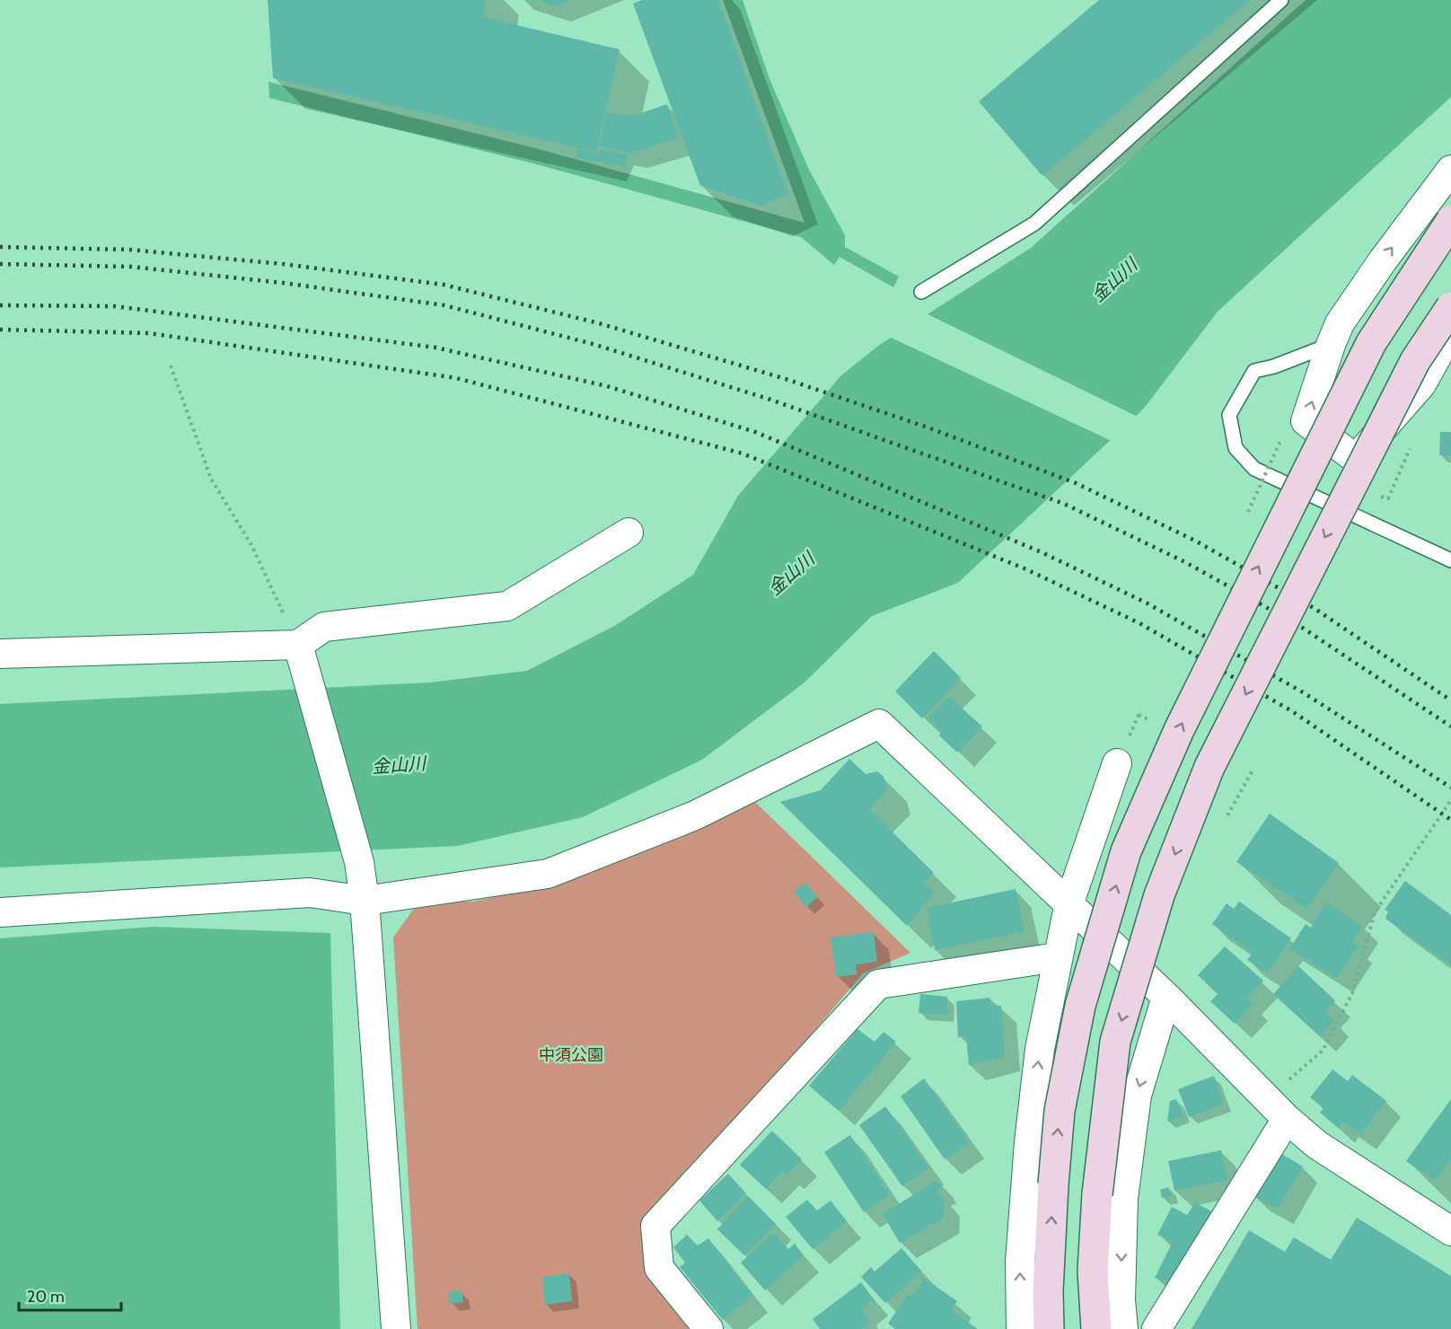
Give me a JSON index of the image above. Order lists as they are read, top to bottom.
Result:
{
  "water": ["金山川"],
  "parks": ["中須公園"],
  "scale_bar": "20 m"
}
